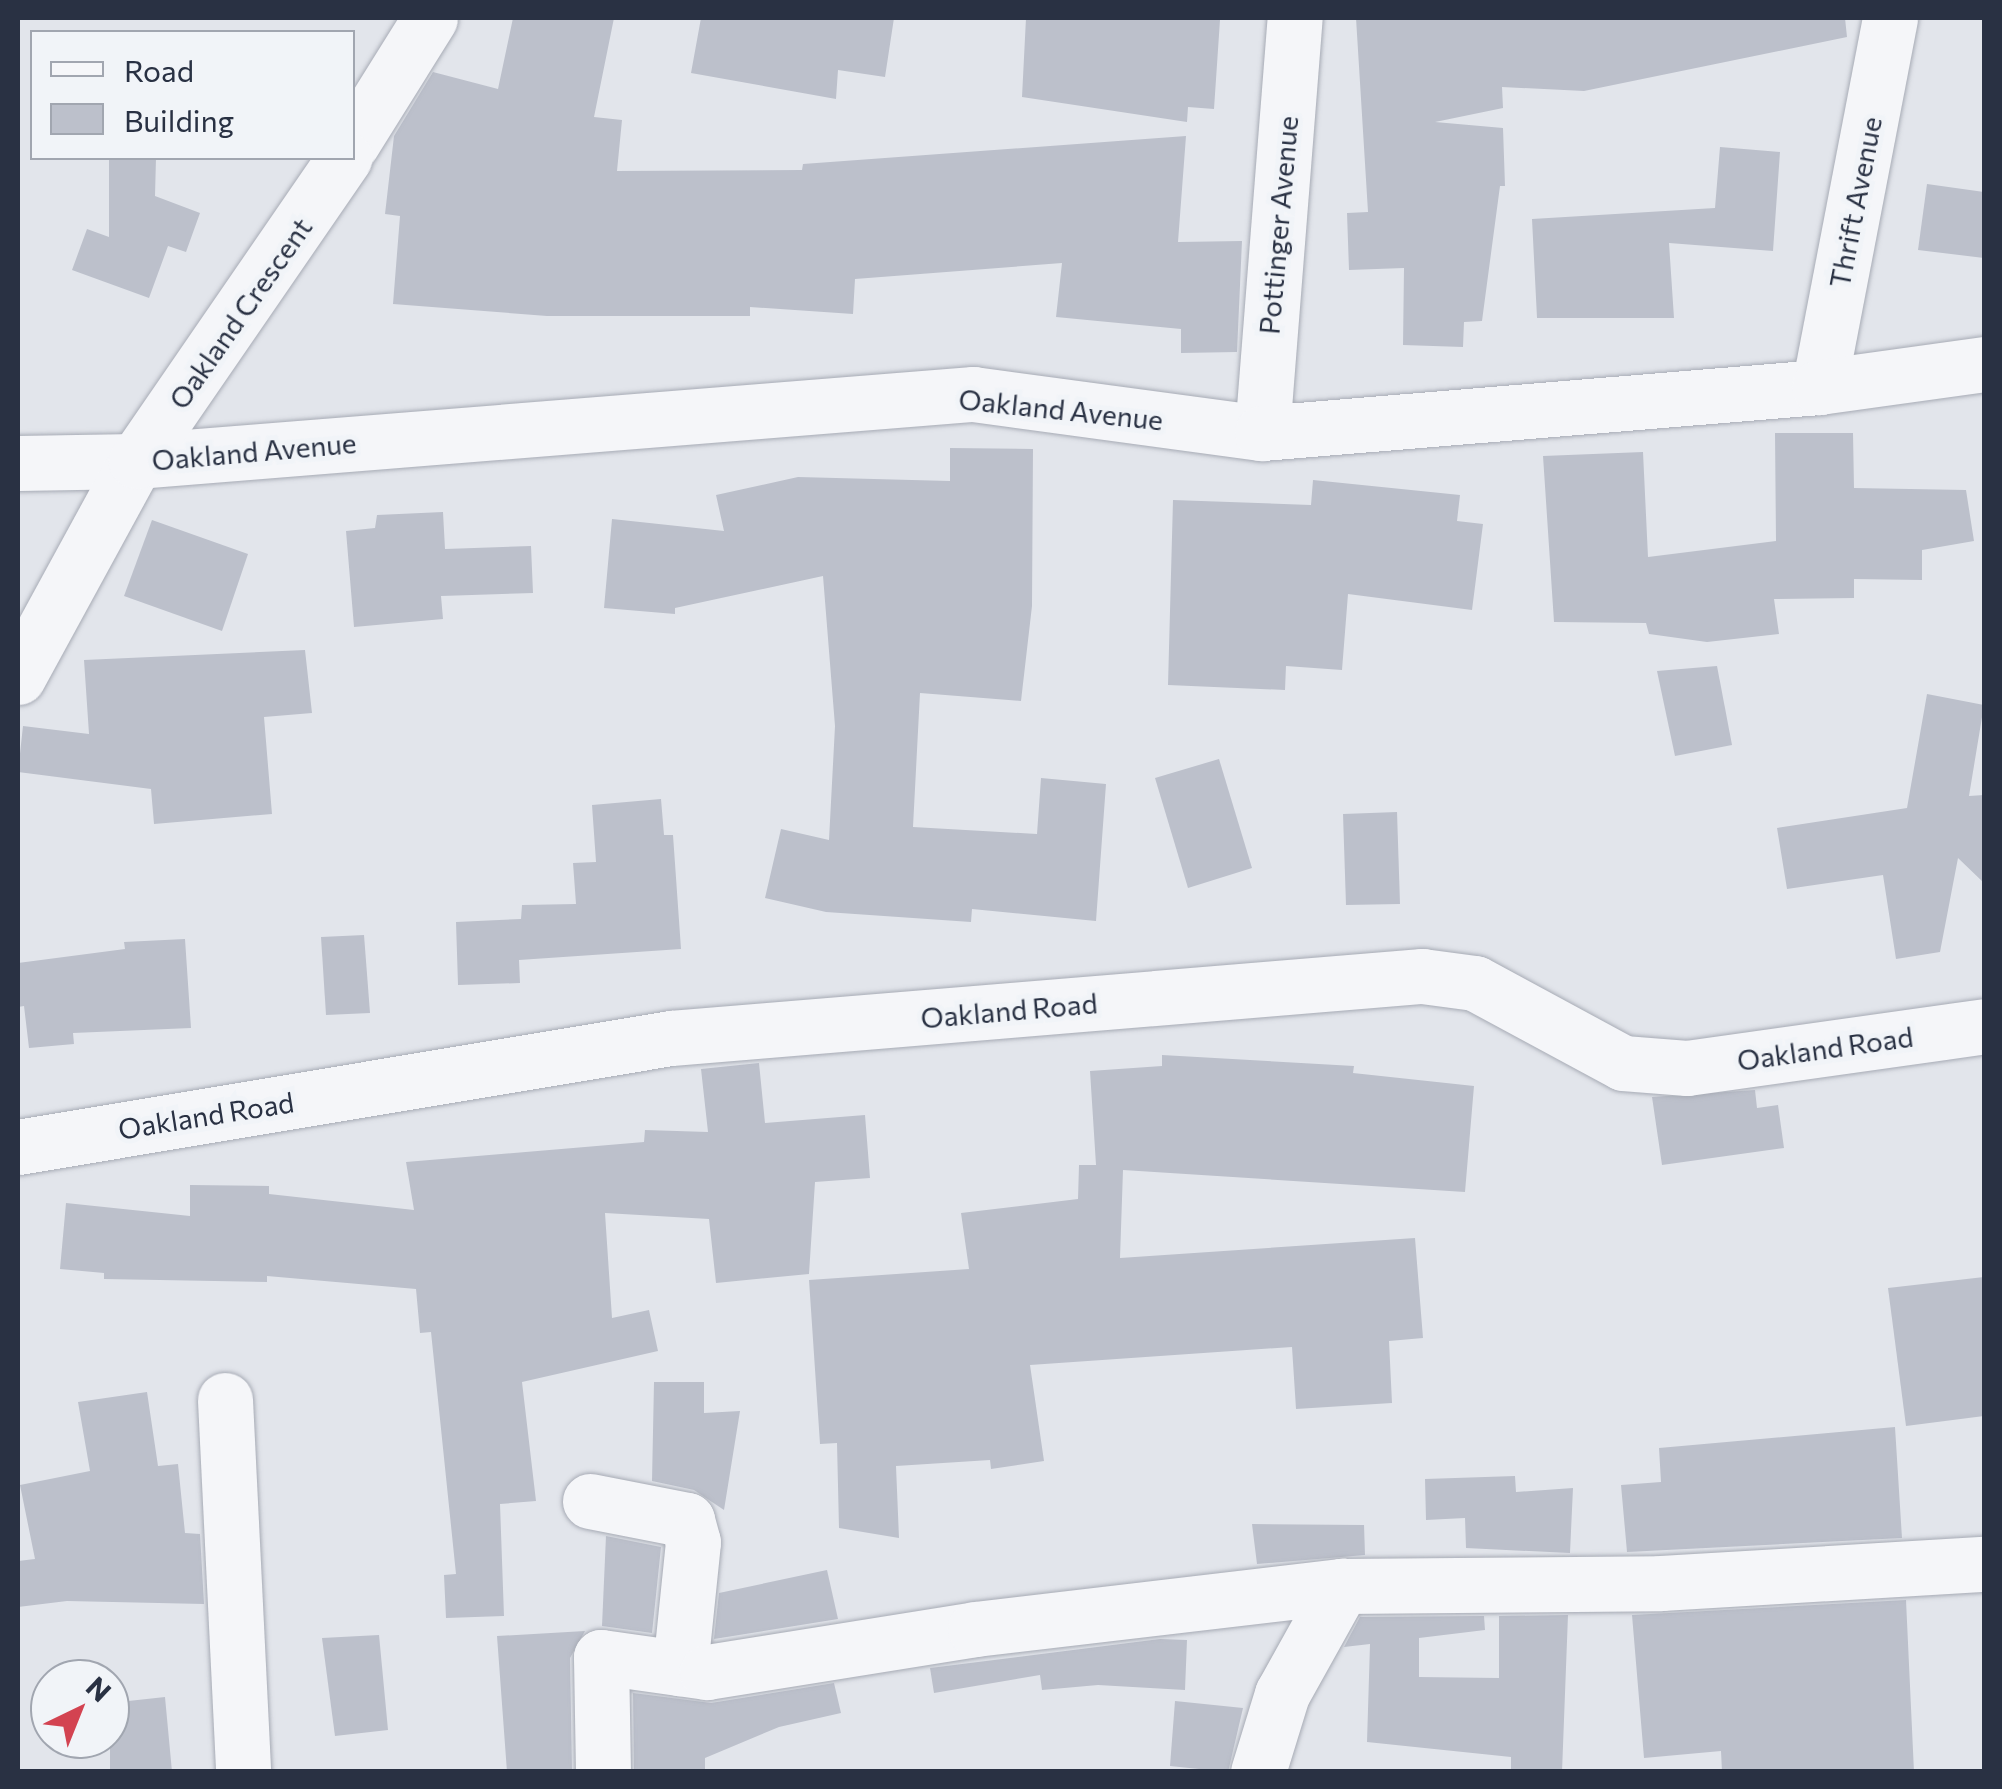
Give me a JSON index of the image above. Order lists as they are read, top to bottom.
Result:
{
  "streets": {
    "street": [
      "Thrift Avenue",
      "Pottinger Avenue",
      "Oakland Crescent",
      "Oakland Avenue",
      "Oakland Road"
    ]
  },
  "crossings": [
    ["Thrift Avenue", "Oakland Avenue"],
    ["Pottinger Avenue", "Oakland Avenue"],
    ["Oakland Crescent", "Oakland Avenue"]
  ],
  "legend": ["Road", "Building"],
  "north": "top right"
}
